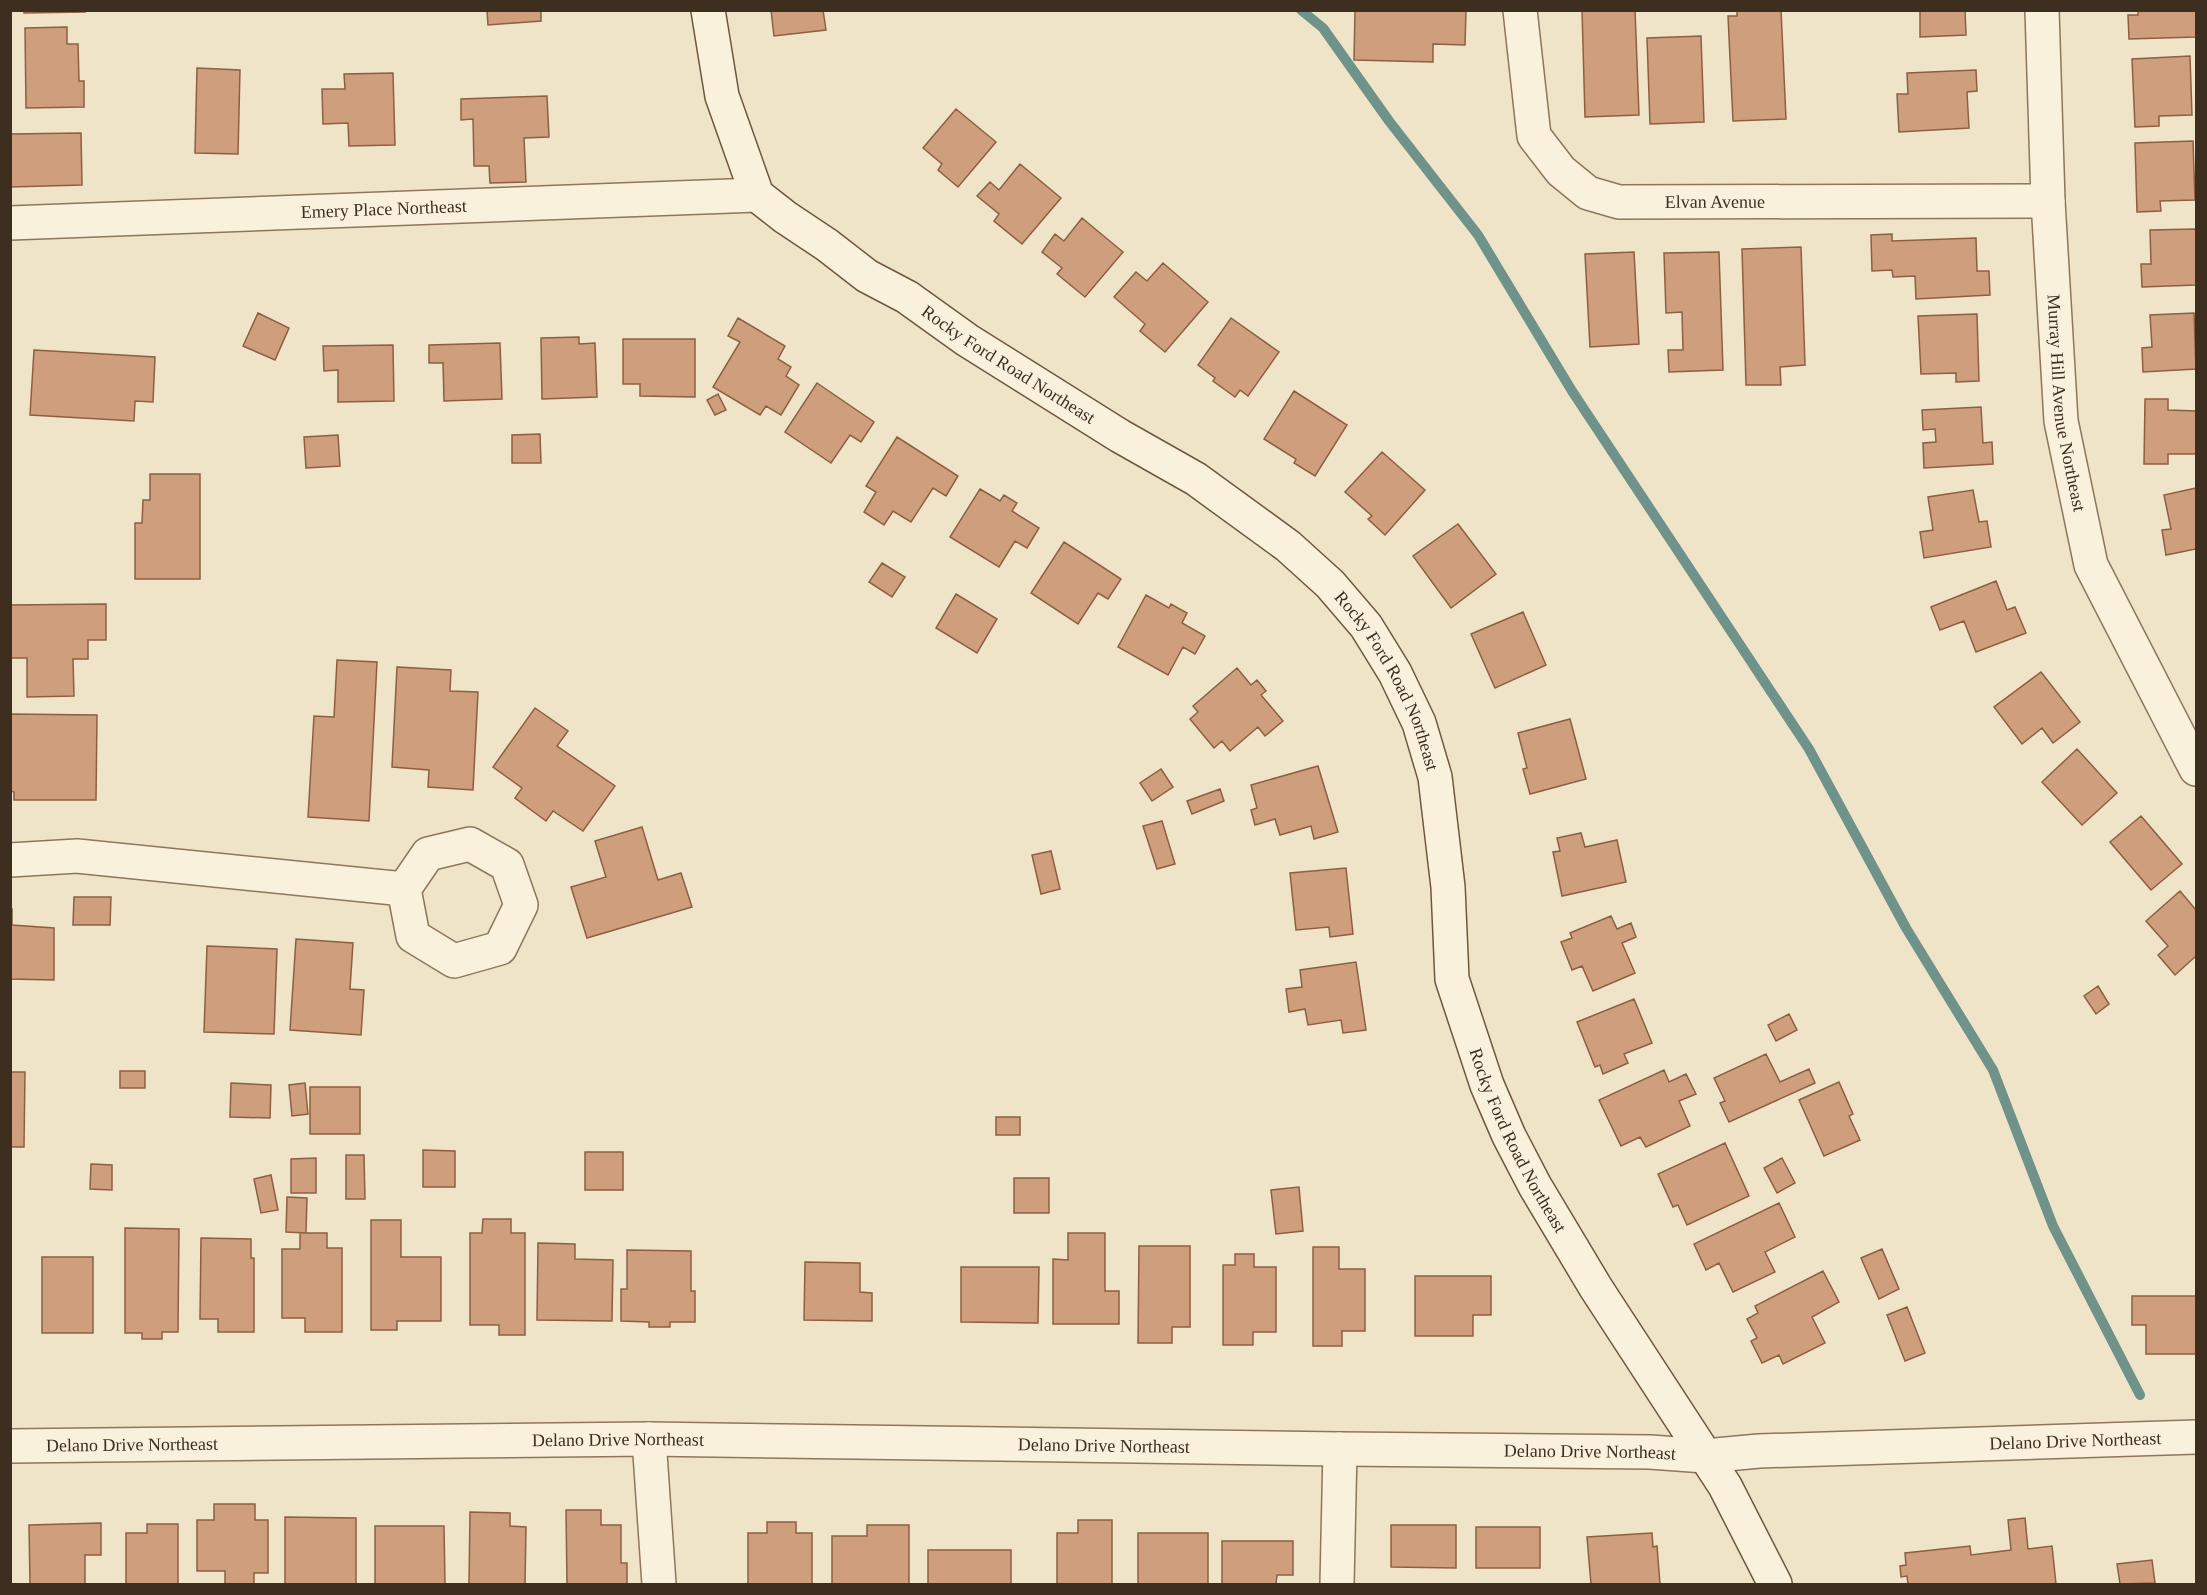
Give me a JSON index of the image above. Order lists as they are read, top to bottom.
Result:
{
  "streets": {
    "street": [
      "Elvan Avenue",
      "Emery Place Northeast",
      "Rocky Ford Road Northeast",
      "Murray Hill Avenue Northeast",
      "Delano Drive Northeast"
    ]
  },
  "crossings": [
    ["Elvan Avenue", "Murray Hill Avenue Northeast"],
    ["Emery Place Northeast", "Rocky Ford Road Northeast"],
    ["Rocky Ford Road Northeast", "Delano Drive Northeast"]
  ]
}
